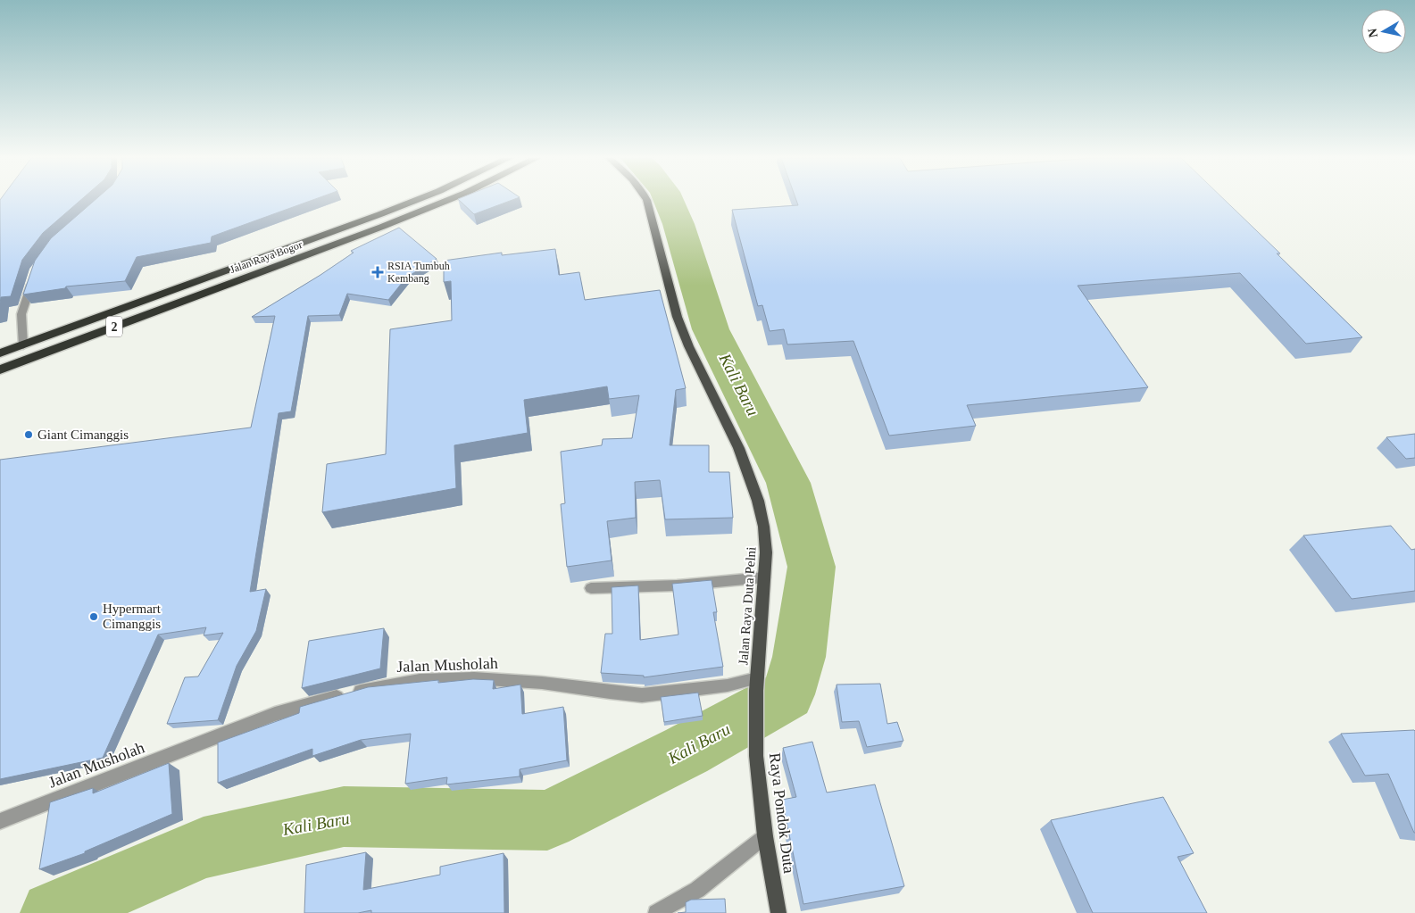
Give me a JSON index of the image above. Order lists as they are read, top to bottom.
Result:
{
  "streets": {
    "highway": ["Jalan Raya Bogor", "2"],
    "main road": ["Jalan Raya Duta Pelni", "Raya Pondok Duta"],
    "street": ["Jalan Musholah"]
  },
  "crossings": [
    ["Jalan Raya Duta Pelni", "Jalan Musholah"],
    ["Jalan Raya Duta Pelni", "Raya Pondok Duta"],
    ["Jalan Musholah", "Raya Pondok Duta"]
  ],
  "water": ["Kali Baru"],
  "places": {
    "health": ["RSIA Tumbuh Kembang"],
    "other": ["Giant Cimanggis", "Hypermart Cimanggis"]
  },
  "north": "left"
}
